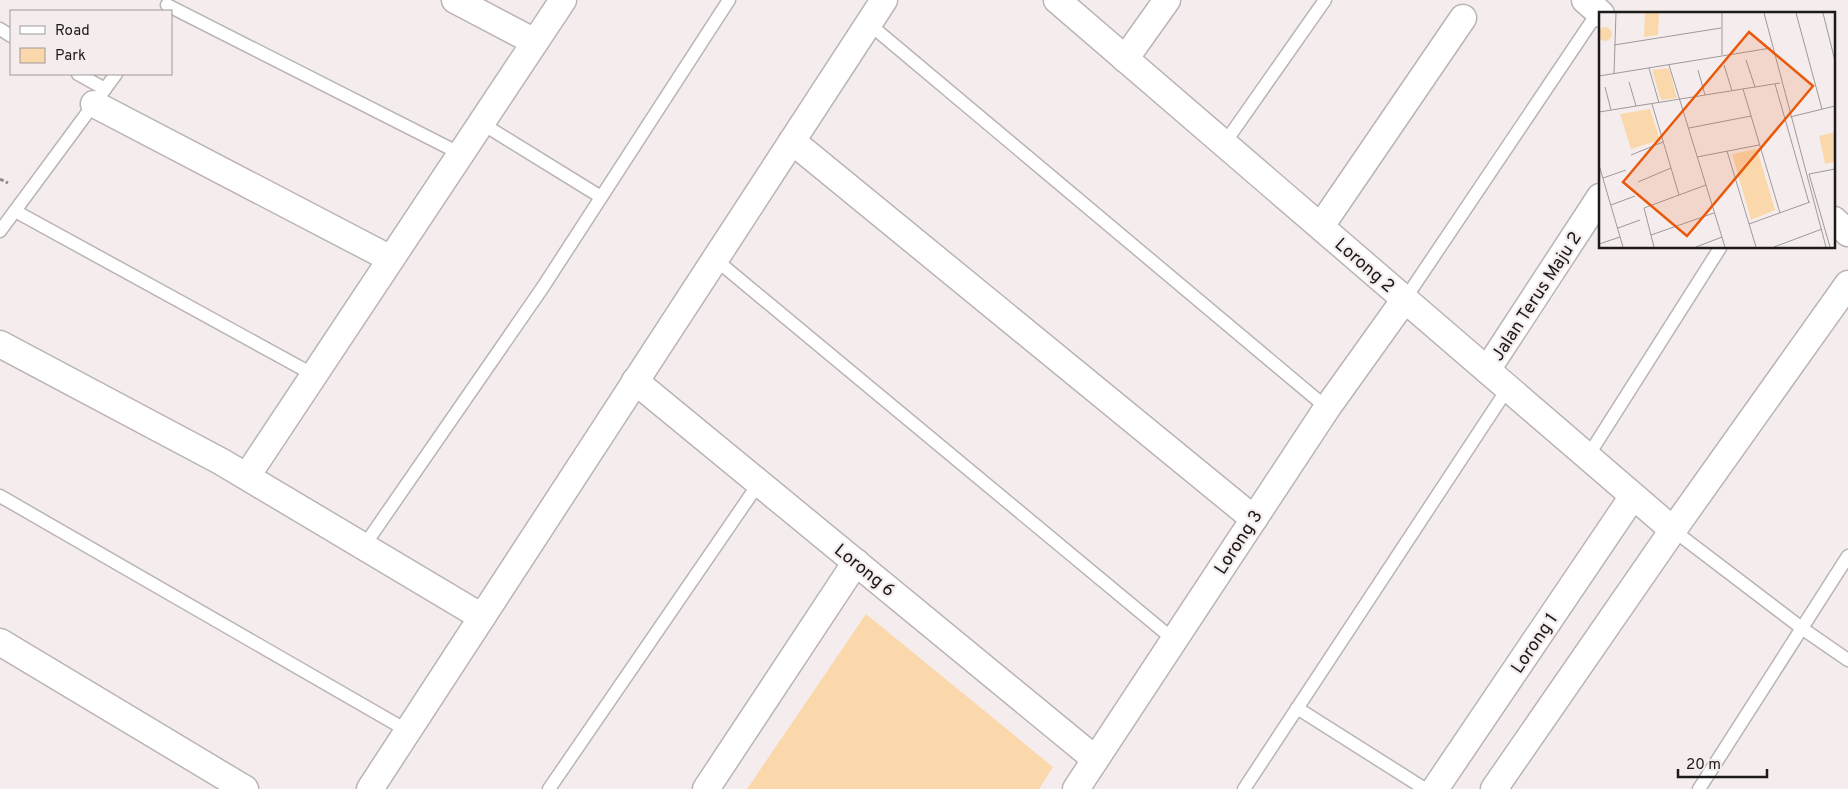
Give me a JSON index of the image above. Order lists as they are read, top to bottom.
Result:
{
  "streets": {
    "street": [
      "Lorong 2",
      "Jalan Terus Maju 2",
      "Lorong 3",
      "Lorong 6",
      "Lorong 1"
    ]
  },
  "crossings": [
    ["Lorong 2", "Jalan Terus Maju 2"],
    ["Lorong 2", "Lorong 3"],
    ["Lorong 2", "Lorong 1"],
    ["Lorong 3", "Lorong 6"]
  ],
  "legend": ["Road", "Park"],
  "scale_bar": "20 m"
}
